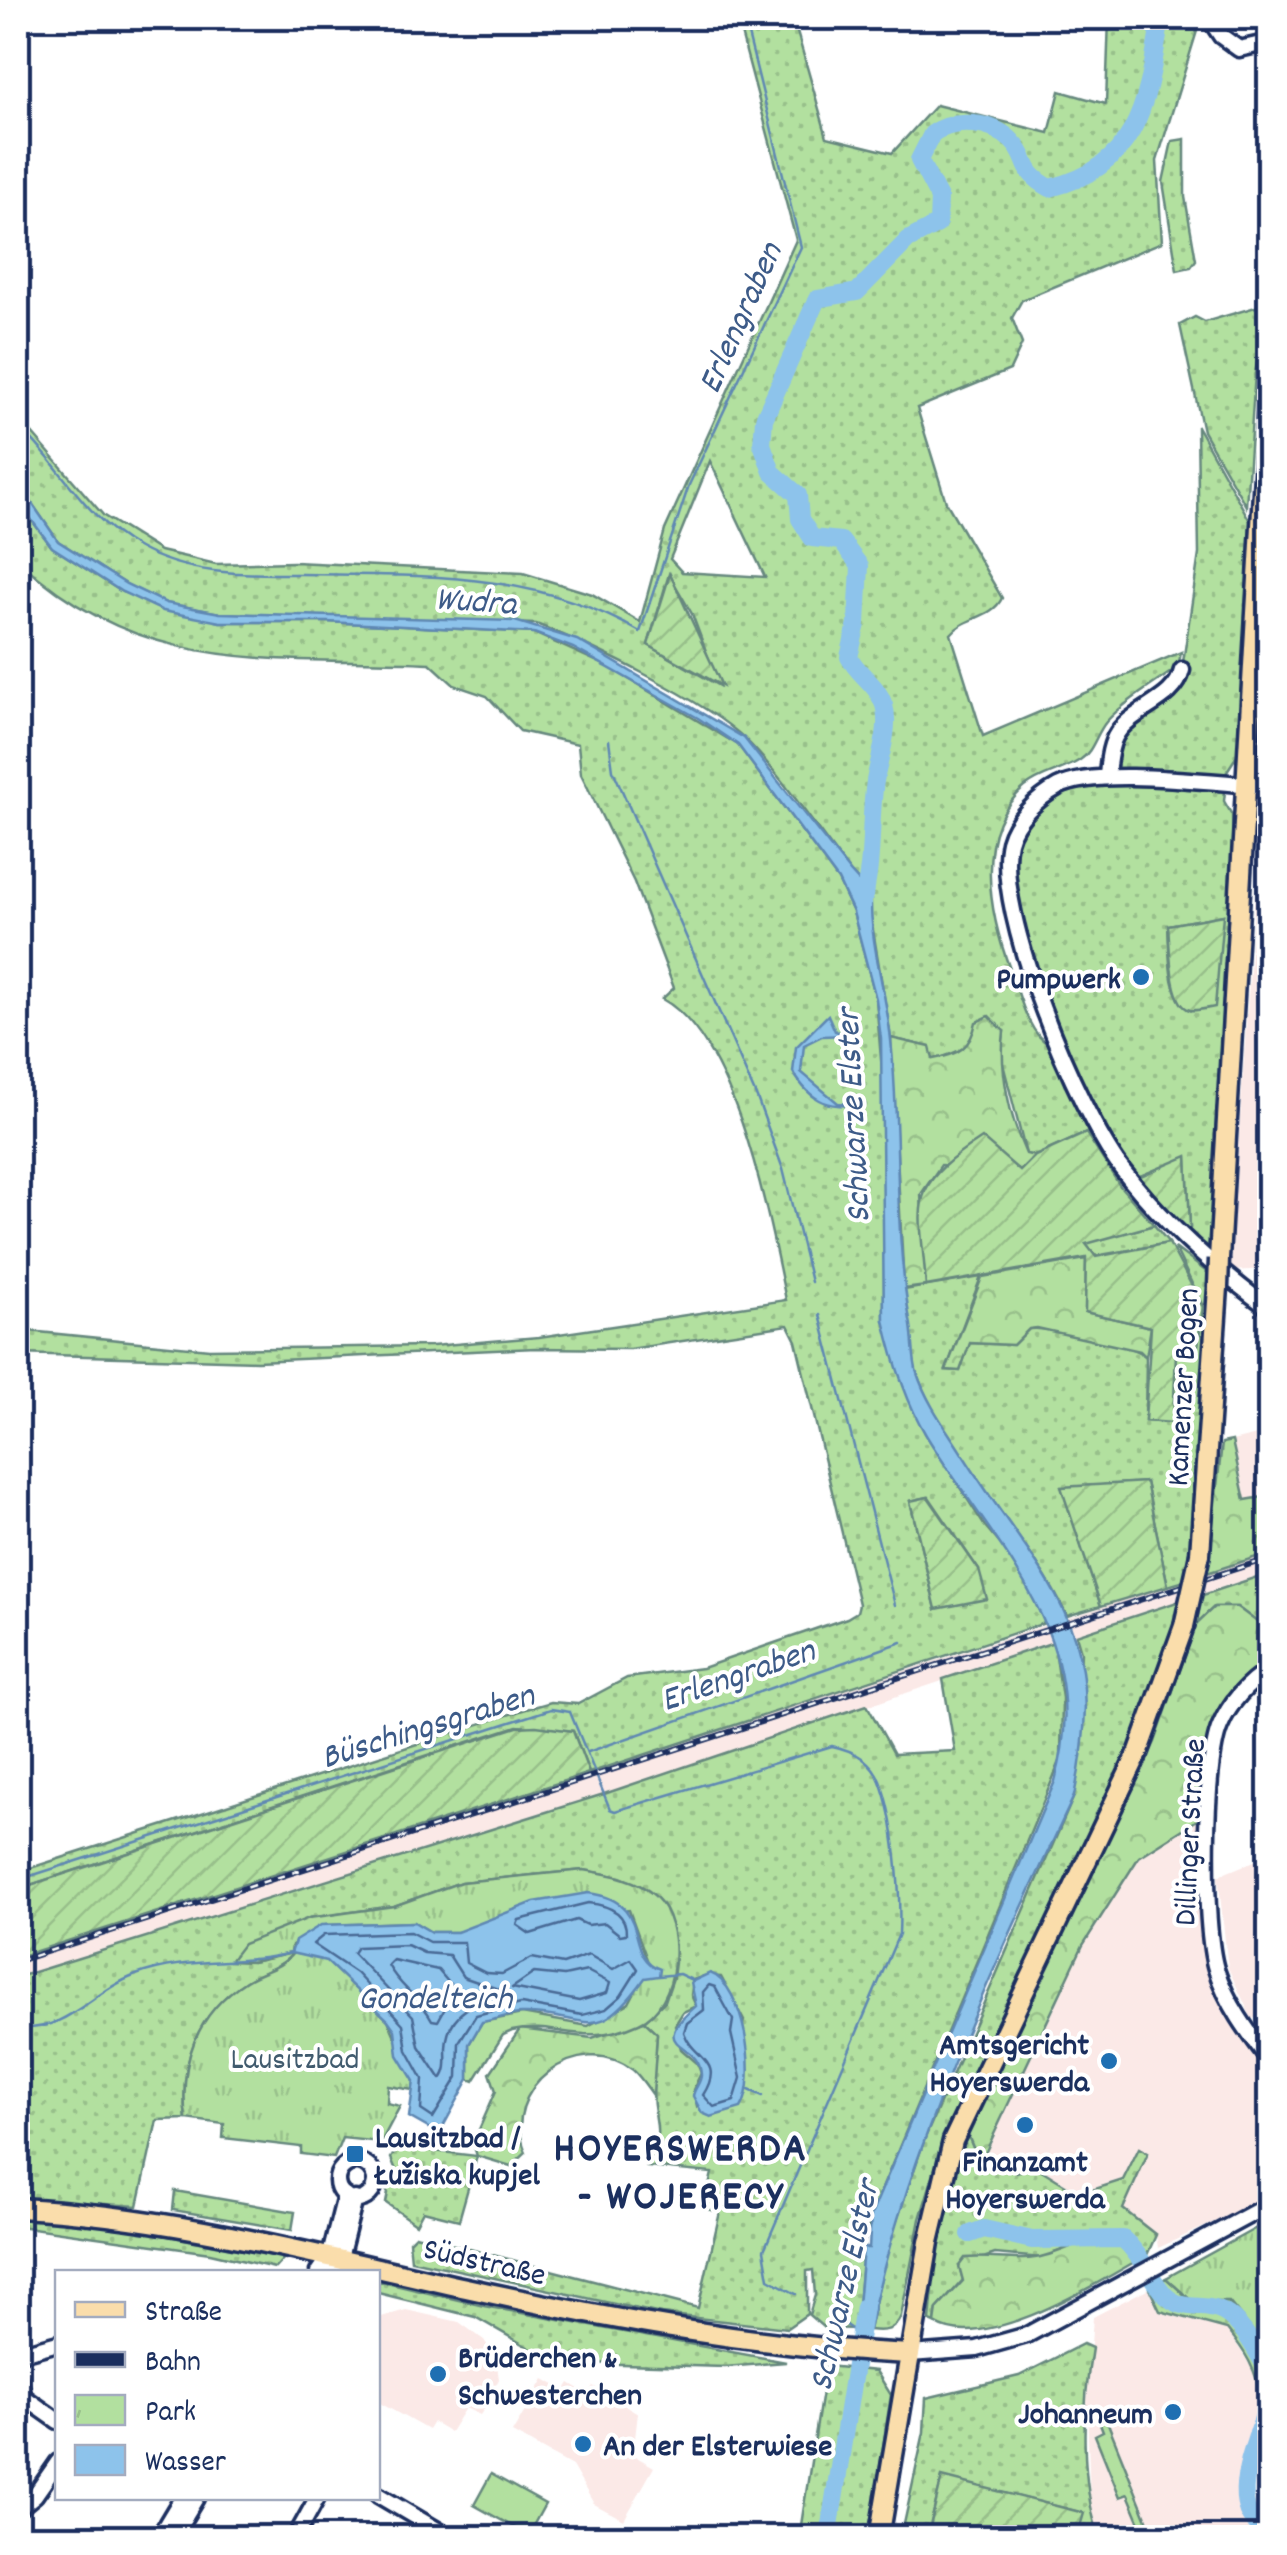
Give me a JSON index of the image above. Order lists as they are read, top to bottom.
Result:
{
  "streets": {
    "main road": ["Kamenzer Bogen", "Südstraße"],
    "street": ["Dillinger Straße"]
  },
  "crossings": [
    ["Kamenzer Bogen", "Südstraße"]
  ],
  "districts": ["HOYERSWERDA - WOJERECY"],
  "water": [
    "Erlengraben",
    "Wudra",
    "Schwarze Elster",
    "Büschingsgraben",
    "Gondelteich"
  ],
  "parks": ["Lausitzbad"],
  "places": {
    "other": [
      "Pumpwerk",
      "Amtsgericht Hoyerswerda",
      "Finanzamt Hoyerswerda",
      "Brüderchen & Schwesterchen",
      "Johanneum",
      "An der Elsterwiese"
    ],
    "transit": ["Lausitzbad / Łužiska kupjel"]
  },
  "legend": [
    "Straße",
    "Bahn",
    "Park",
    "Wasser"
  ]
}
